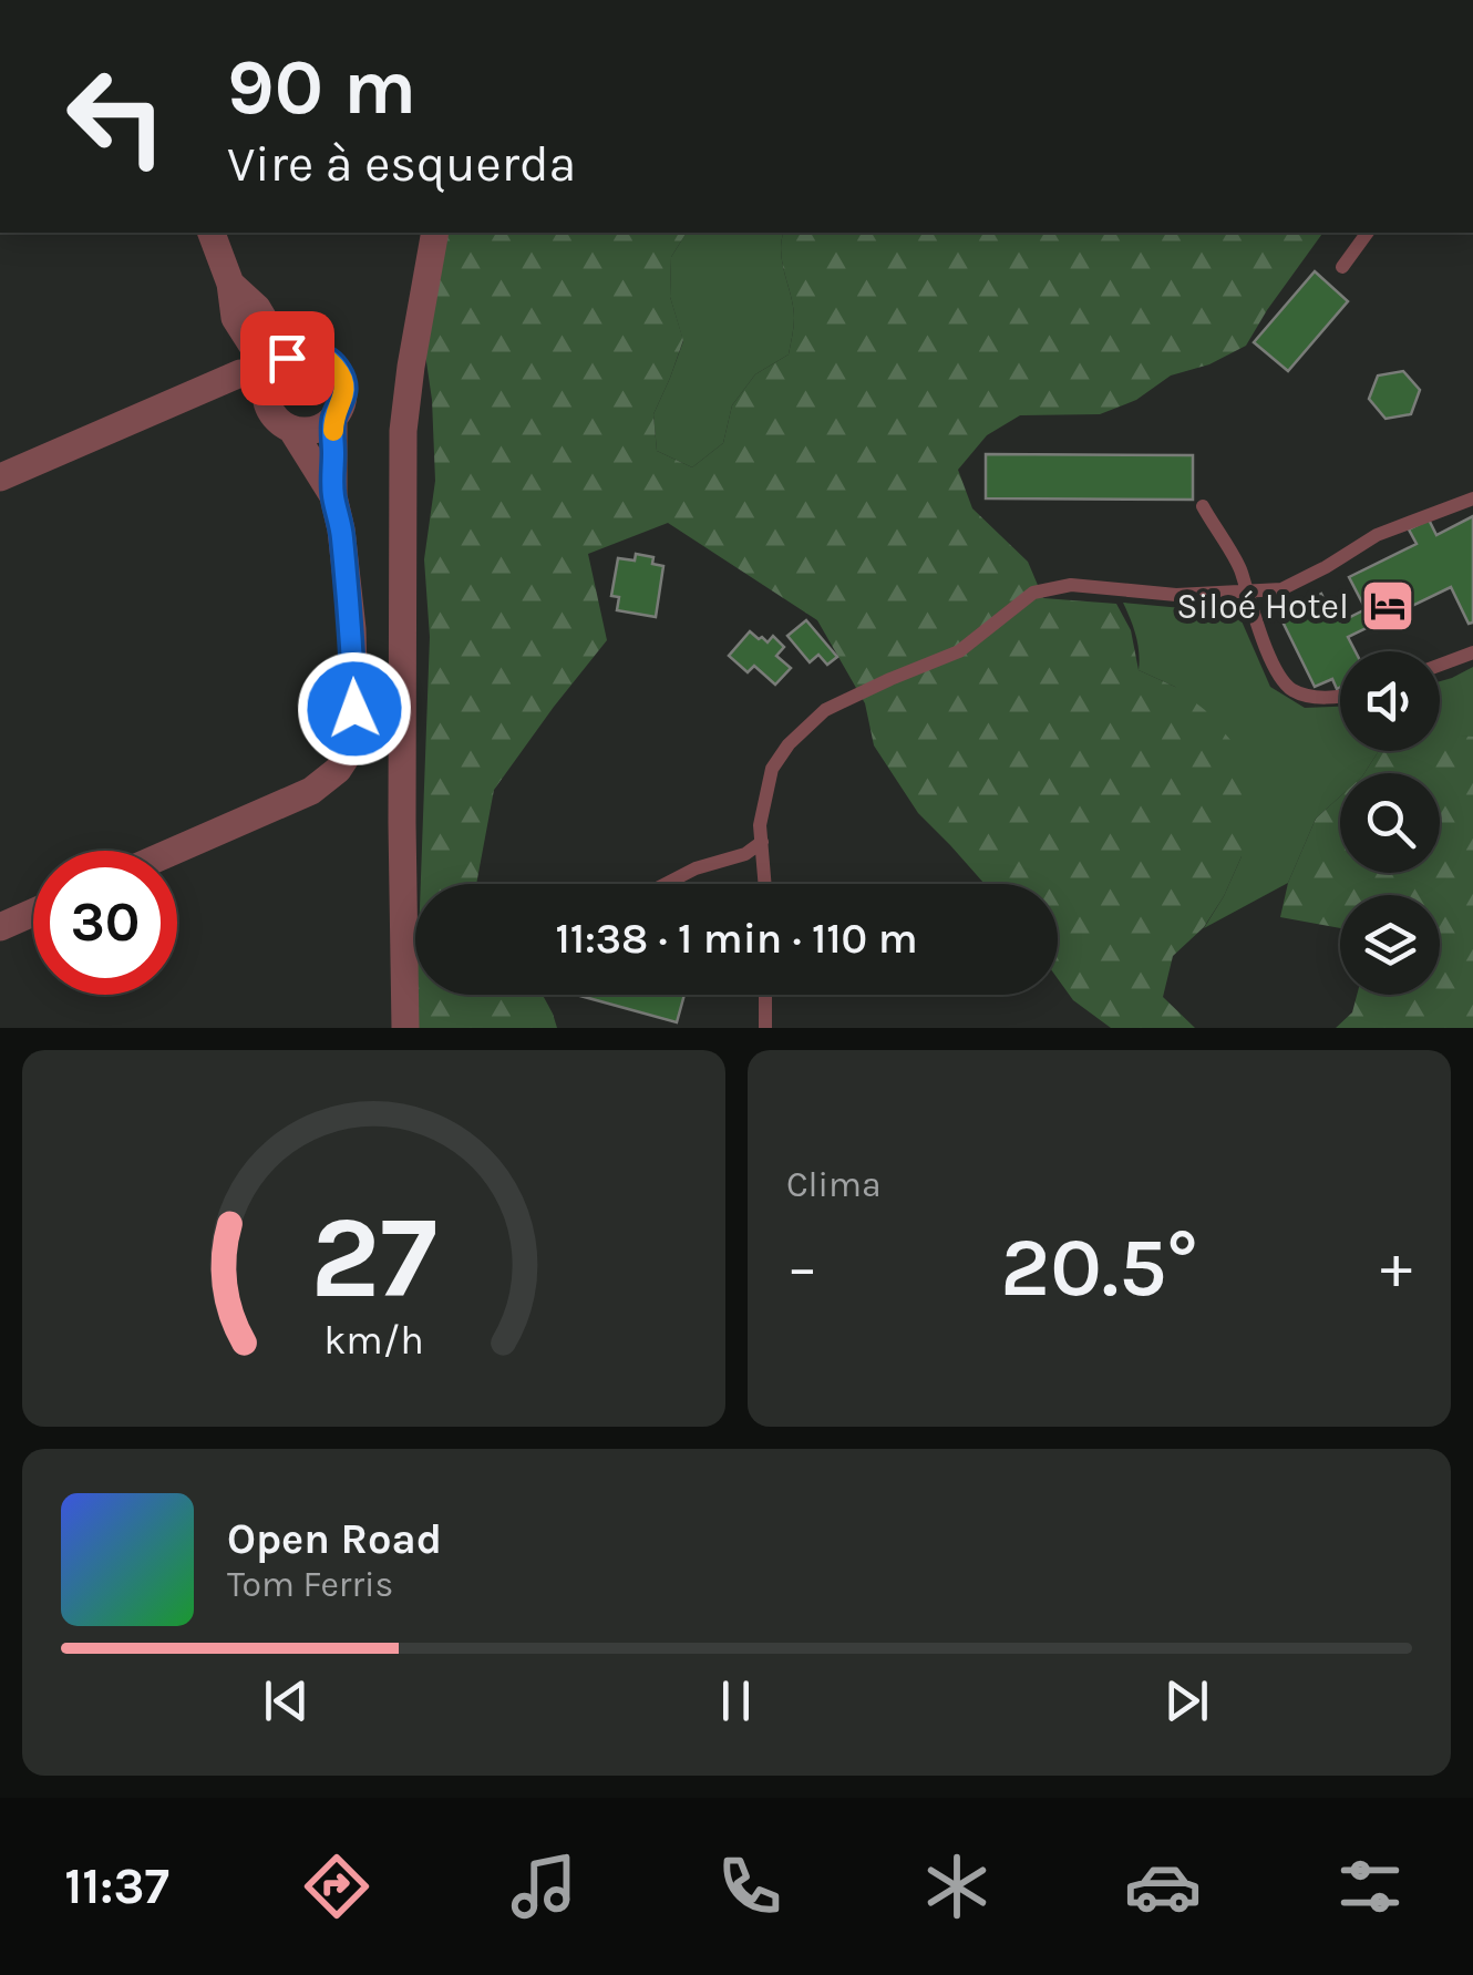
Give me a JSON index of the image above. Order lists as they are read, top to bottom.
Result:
{
  "places": {
    "hotel": ["Siloé Hotel"]
  },
  "page": {
    "turn": ["90 m", "Vire à esquerda"],
    "limit": "30",
    "trip": "11:38 · 1 min · 110 m",
    "tile": "Clima",
    "heat": ["−", "20.5°", "+"],
    "song": ["Open Road", "Tom Ferris"],
    "tabs": "11:37",
    "gauge": ["27", "km/h"]
  }
}
